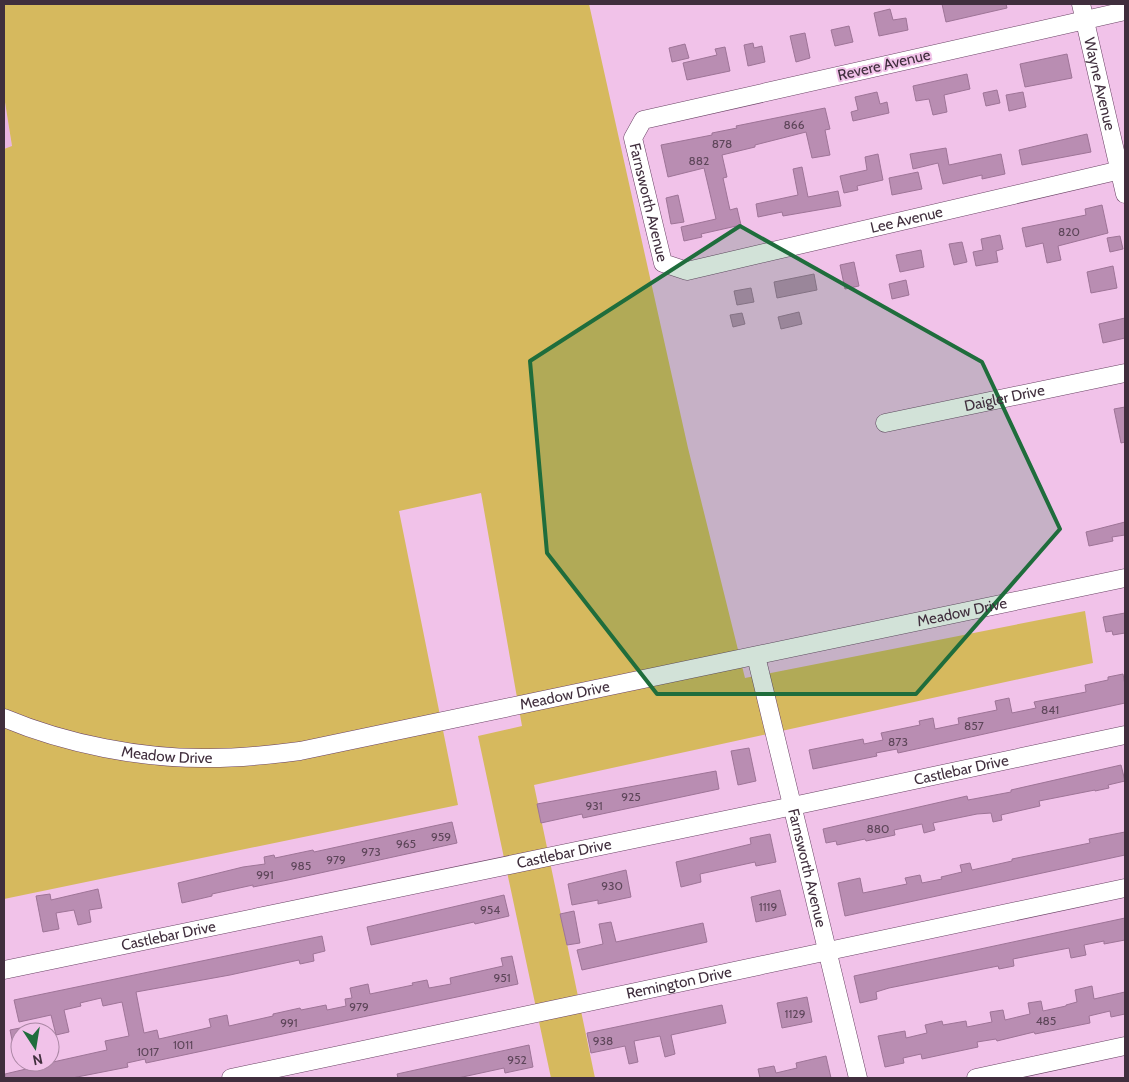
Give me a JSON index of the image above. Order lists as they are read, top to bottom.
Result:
{
  "streets": {
    "street": [
      "Revere Avenue",
      "Wayne Avenue",
      "Farnsworth Avenue",
      "Lee Avenue",
      "Daigler Drive",
      "Meadow Drive",
      "Castlebar Drive",
      "Remington Drive"
    ]
  },
  "crossings": [
    ["Revere Avenue", "Wayne Avenue"],
    ["Revere Avenue", "Farnsworth Avenue"],
    ["Wayne Avenue", "Lee Avenue"],
    ["Farnsworth Avenue", "Lee Avenue"],
    ["Farnsworth Avenue", "Meadow Drive"],
    ["Farnsworth Avenue", "Castlebar Drive"],
    ["Farnsworth Avenue", "Remington Drive"]
  ],
  "house_numbers": [
    "866",
    "878",
    "882",
    "820",
    "841",
    "857",
    "873",
    "925",
    "931",
    "880",
    "959",
    "965",
    "973",
    "979",
    "985",
    "991",
    "930",
    "1119",
    "954",
    "951",
    "979",
    "1129",
    "485",
    "991",
    "938",
    "1011",
    "1017",
    "952"
  ],
  "north": "bottom"
}
